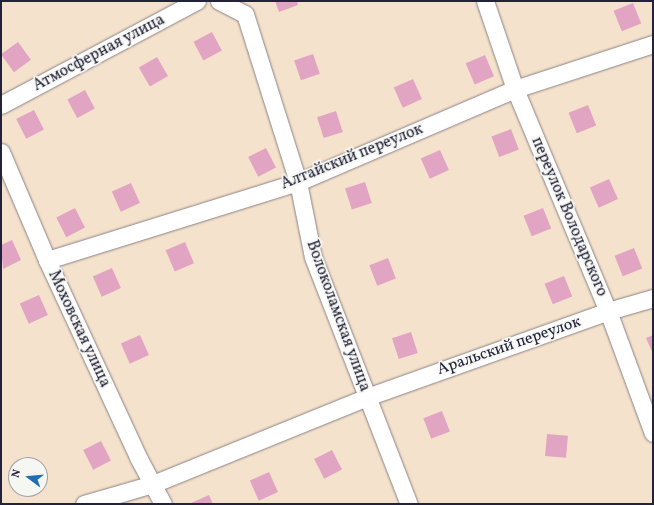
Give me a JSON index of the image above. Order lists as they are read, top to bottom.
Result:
{
  "streets": {
    "street": [
      "Атмосферная улица",
      "Алтайский переулок",
      "переулок Володарского",
      "Волоколамская улица",
      "Моховская улица",
      "Аральский переулок"
    ]
  },
  "crossings": [
    ["Алтайский переулок", "переулок Володарского"],
    ["Алтайский переулок", "Волоколамская улица"],
    ["Алтайский переулок", "Моховская улица"],
    ["переулок Володарского", "Аральский переулок"],
    ["Волоколамская улица", "Аральский переулок"],
    ["Моховская улица", "Аральский переулок"]
  ],
  "north": "left"
}
